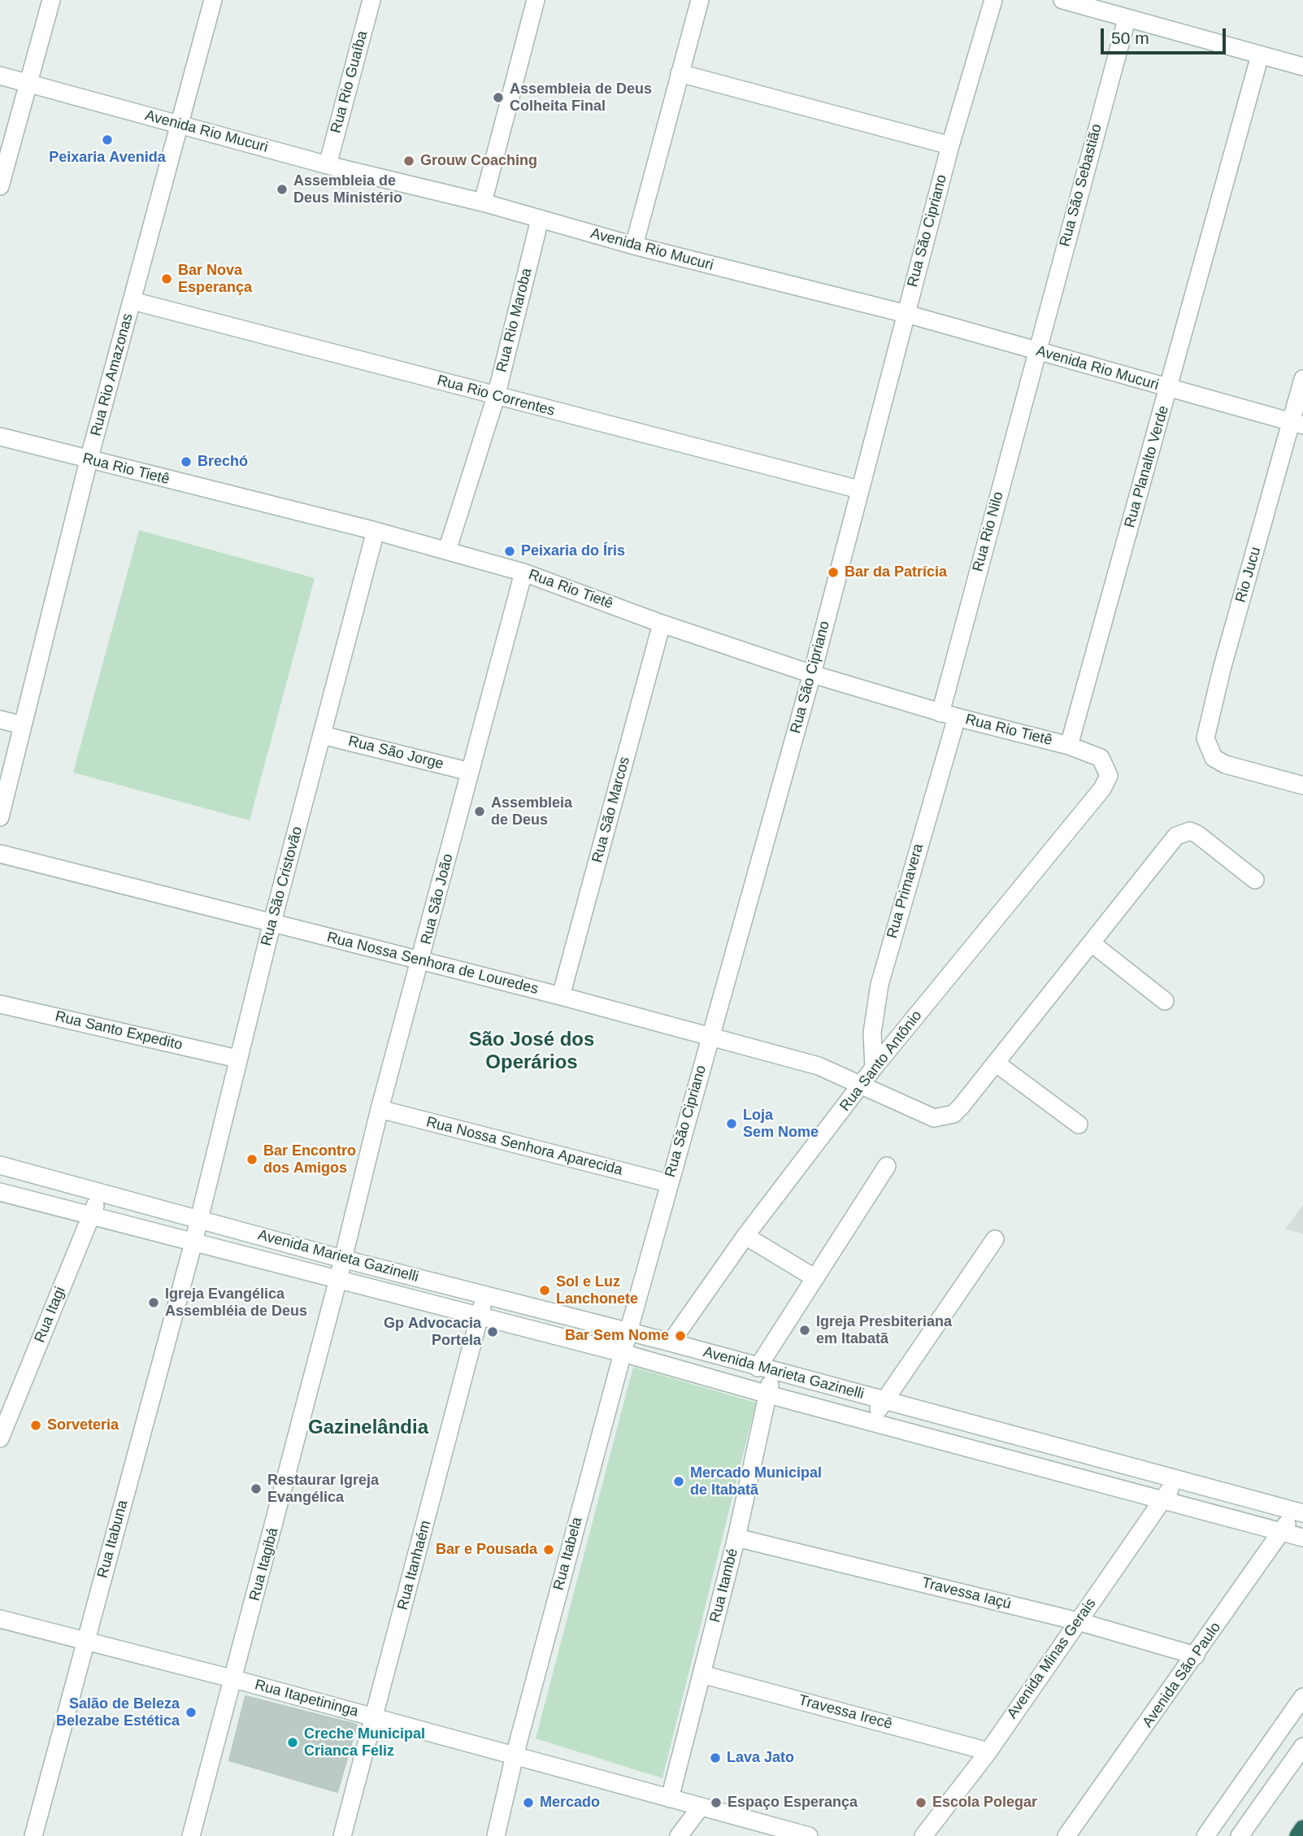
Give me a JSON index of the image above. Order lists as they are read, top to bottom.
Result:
{
  "streets": {
    "street": [
      "Rua Rio Guaíba",
      "Avenida Rio Mucuri",
      "Rua São Sebastião",
      "Rua São Cipriano",
      "Rua Rio Maroba",
      "Rua Rio Amazonas",
      "Rua Rio Correntes",
      "Rua Planalto Verde",
      "Rua Rio Tietê",
      "Rua Rio Nilo",
      "Rio Jucu",
      "Rua São Jorge",
      "Rua São Marcos",
      "Rua São Cristovão",
      "Rua Primavera",
      "Rua São João",
      "Rua Nossa Senhora de Louredes",
      "Rua Santo Expedito",
      "Rua Santo Antônio",
      "Rua Nossa Senhora Aparecida",
      "Avenida Marieta Gazinelli",
      "Rua Itagi",
      "Rua Itabuna",
      "Rua Itabela",
      "Rua Itagibá",
      "Rua Itanhaém",
      "Rua Itambé",
      "Travessa Iaçú",
      "Avenida Minas Gerais",
      "Avenida São Paulo",
      "Rua Itapetininga",
      "Travessa Irecê"
    ]
  },
  "crossings": [
    ["Rua Rio Guaíba", "Avenida Rio Mucuri"],
    ["Avenida Rio Mucuri", "Rua São Sebastião"],
    ["Avenida Rio Mucuri", "Rua São Cipriano"],
    ["Avenida Rio Mucuri", "Rua Rio Maroba"],
    ["Avenida Rio Mucuri", "Rua Rio Amazonas"],
    ["Avenida Rio Mucuri", "Rua Planalto Verde"],
    ["Avenida Rio Mucuri", "Rua Rio Nilo"],
    ["Avenida Rio Mucuri", "Rio Jucu"],
    ["Rua São Sebastião", "Rua Rio Nilo"],
    ["Rua São Cipriano", "Rua Rio Correntes"],
    ["Rua São Cipriano", "Rua Rio Tietê"],
    ["Rua São Cipriano", "Rua Nossa Senhora de Louredes"],
    ["Rua São Cipriano", "Rua Nossa Senhora Aparecida"],
    ["Rua São Cipriano", "Avenida Marieta Gazinelli"],
    ["Rua São Cipriano", "Rua Itabela"],
    ["Rua Rio Maroba", "Rua Rio Correntes"],
    ["Rua Rio Maroba", "Rua Rio Tietê"],
    ["Rua Rio Amazonas", "Rua Rio Correntes"],
    ["Rua Rio Amazonas", "Rua Rio Tietê"],
    ["Rua Planalto Verde", "Rua Rio Tietê"],
    ["Rua Rio Tietê", "Rua Rio Nilo"],
    ["Rua Rio Tietê", "Rua São Marcos"],
    ["Rua Rio Tietê", "Rua São Cristovão"],
    ["Rua Rio Tietê", "Rua Primavera"],
    ["Rua Rio Tietê", "Rua São João"],
    ["Rua Rio Tietê", "Rua Santo Antônio"],
    ["Rua Rio Nilo", "Rua Primavera"],
    ["Rua São Jorge", "Rua São Cristovão"],
    ["Rua São Jorge", "Rua São João"],
    ["Rua São Marcos", "Rua Nossa Senhora de Louredes"],
    ["Rua São Cristovão", "Rua Nossa Senhora de Louredes"],
    ["Rua São Cristovão", "Rua Santo Expedito"],
    ["Rua São Cristovão", "Avenida Marieta Gazinelli"],
    ["Rua São Cristovão", "Rua Itabuna"],
    ["Rua Primavera", "Rua Santo Antônio"],
    ["Rua São João", "Rua Nossa Senhora de Louredes"],
    ["Rua São João", "Rua Nossa Senhora Aparecida"],
    ["Rua São João", "Avenida Marieta Gazinelli"],
    ["Rua São João", "Rua Itagibá"],
    ["Rua Nossa Senhora de Louredes", "Rua Santo Antônio"],
    ["Rua Santo Antônio", "Avenida Marieta Gazinelli"],
    ["Avenida Marieta Gazinelli", "Rua Itagi"],
    ["Avenida Marieta Gazinelli", "Rua Itabuna"],
    ["Avenida Marieta Gazinelli", "Rua Itabela"],
    ["Avenida Marieta Gazinelli", "Rua Itagibá"],
    ["Avenida Marieta Gazinelli", "Rua Itanhaém"],
    ["Avenida Marieta Gazinelli", "Rua Itambé"],
    ["Avenida Marieta Gazinelli", "Avenida Minas Gerais"],
    ["Avenida Marieta Gazinelli", "Avenida São Paulo"],
    ["Rua Itabuna", "Rua Itapetininga"],
    ["Rua Itabela", "Rua Itapetininga"],
    ["Rua Itagibá", "Rua Itapetininga"],
    ["Rua Itanhaém", "Rua Itapetininga"],
    ["Rua Itambé", "Travessa Iaçú"],
    ["Rua Itambé", "Rua Itapetininga"],
    ["Rua Itambé", "Travessa Irecê"],
    ["Travessa Iaçú", "Avenida Minas Gerais"],
    ["Travessa Iaçú", "Avenida São Paulo"],
    ["Avenida Minas Gerais", "Travessa Irecê"]
  ],
  "districts": ["São José dos Operários", "Gazinelândia"],
  "places": [
    "Assembleia de Deus Colheita Final",
    "Peixaria Avenida",
    "Grouw Coaching",
    "Assembleia de Deus Ministério",
    "Bar Nova Esperança",
    "Brechó",
    "Peixaria do Íris",
    "Bar da Patrícia",
    "Assembleia de Deus",
    "Loja Sem Nome",
    "Bar Encontro dos Amigos",
    "Sol e Luz Lanchonete",
    "Igreja Evangélica Assembléia de Deus",
    "Igreja Presbiteriana em Itabatã",
    "Gp Advocacia Portela",
    "Bar Sem Nome",
    "Sorveteria",
    "Mercado Municipal de Itabatã",
    "Restaurar Igreja Evangélica",
    "Bar e Pousada",
    "Salão de Beleza Belezabe Estética",
    "Creche Municipal Crianca Feliz",
    "Lava Jato",
    "Mercado",
    "Espaço Esperança",
    "Escola Polegar"
  ],
  "scale_bar": "50 m"
}
